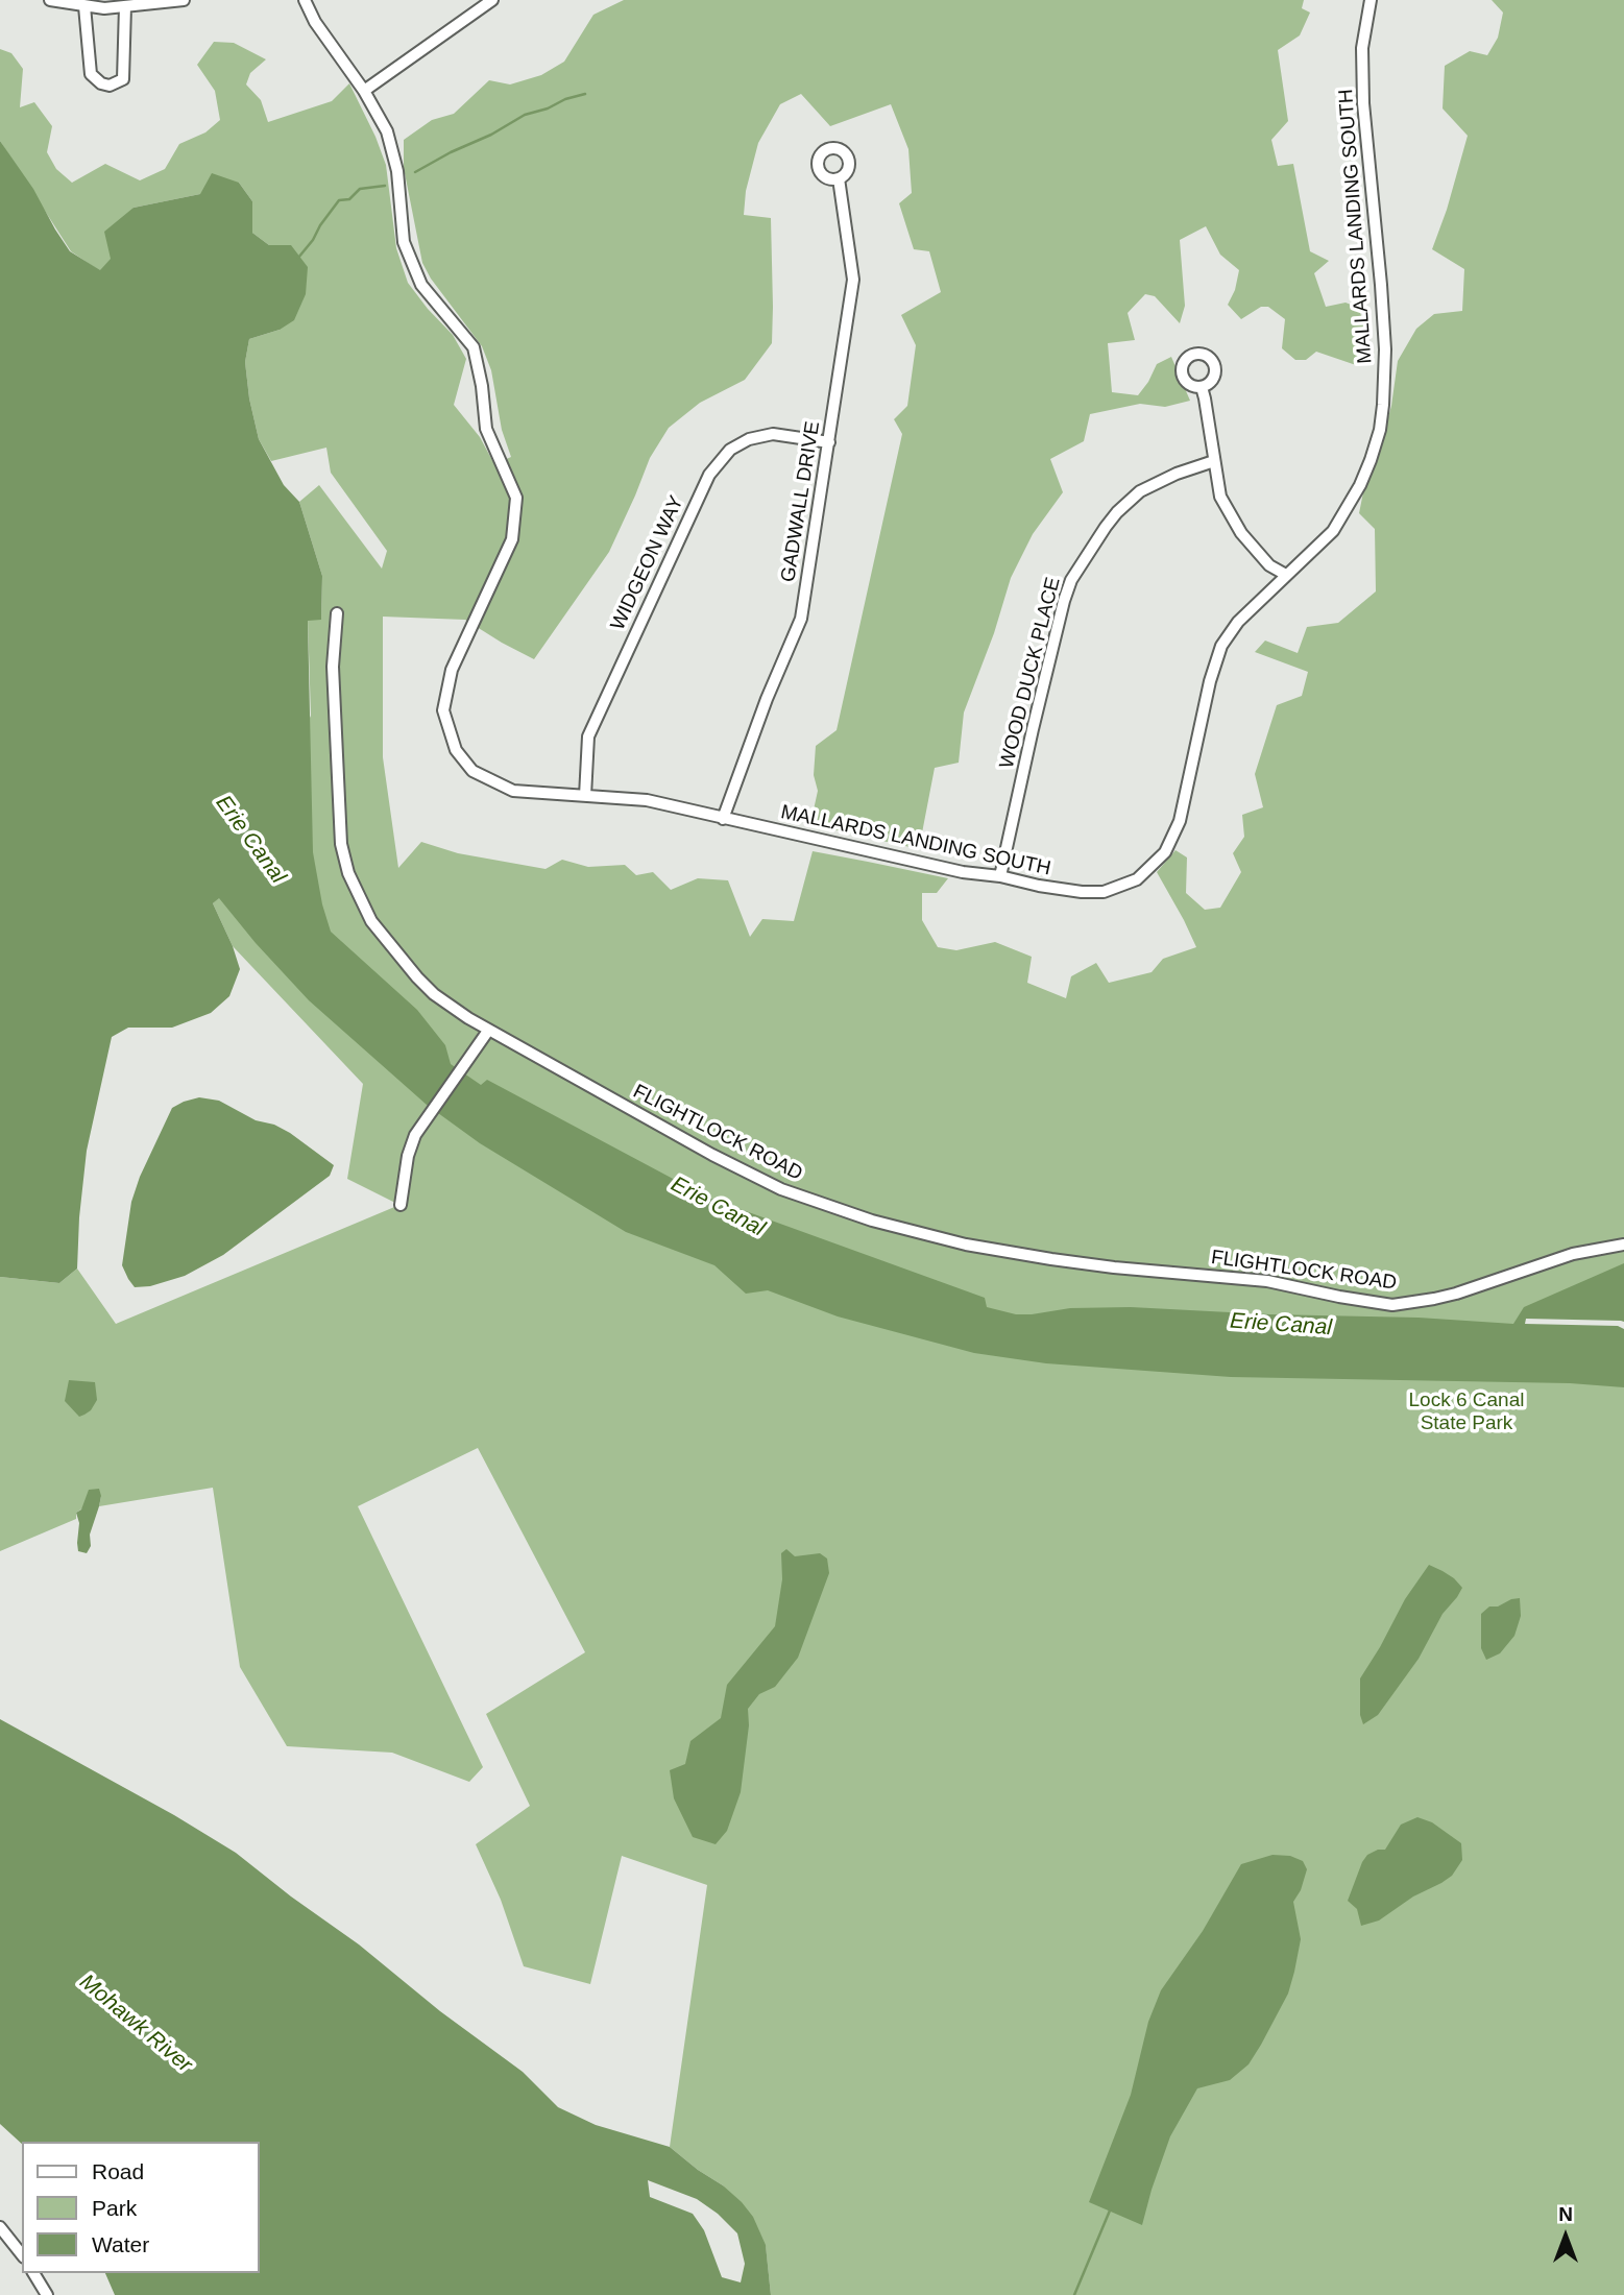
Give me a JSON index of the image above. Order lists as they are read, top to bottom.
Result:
{
  "streets": {
    "street": [
      "MALLARDS LANDING SOUTH",
      "GADWALL DRIVE",
      "WIDGEON WAY",
      "WOOD DUCK PLACE",
      "FLIGHTLOCK ROAD"
    ]
  },
  "crossings": [
    ["MALLARDS LANDING SOUTH", "GADWALL DRIVE"],
    ["MALLARDS LANDING SOUTH", "WIDGEON WAY"],
    ["MALLARDS LANDING SOUTH", "WOOD DUCK PLACE"],
    ["GADWALL DRIVE", "WIDGEON WAY"]
  ],
  "water": ["Erie Canal", "Mohawk River"],
  "parks": ["Lock 6 Canal State Park"],
  "legend": ["Road", "Park", "Water"],
  "north": "top"
}
